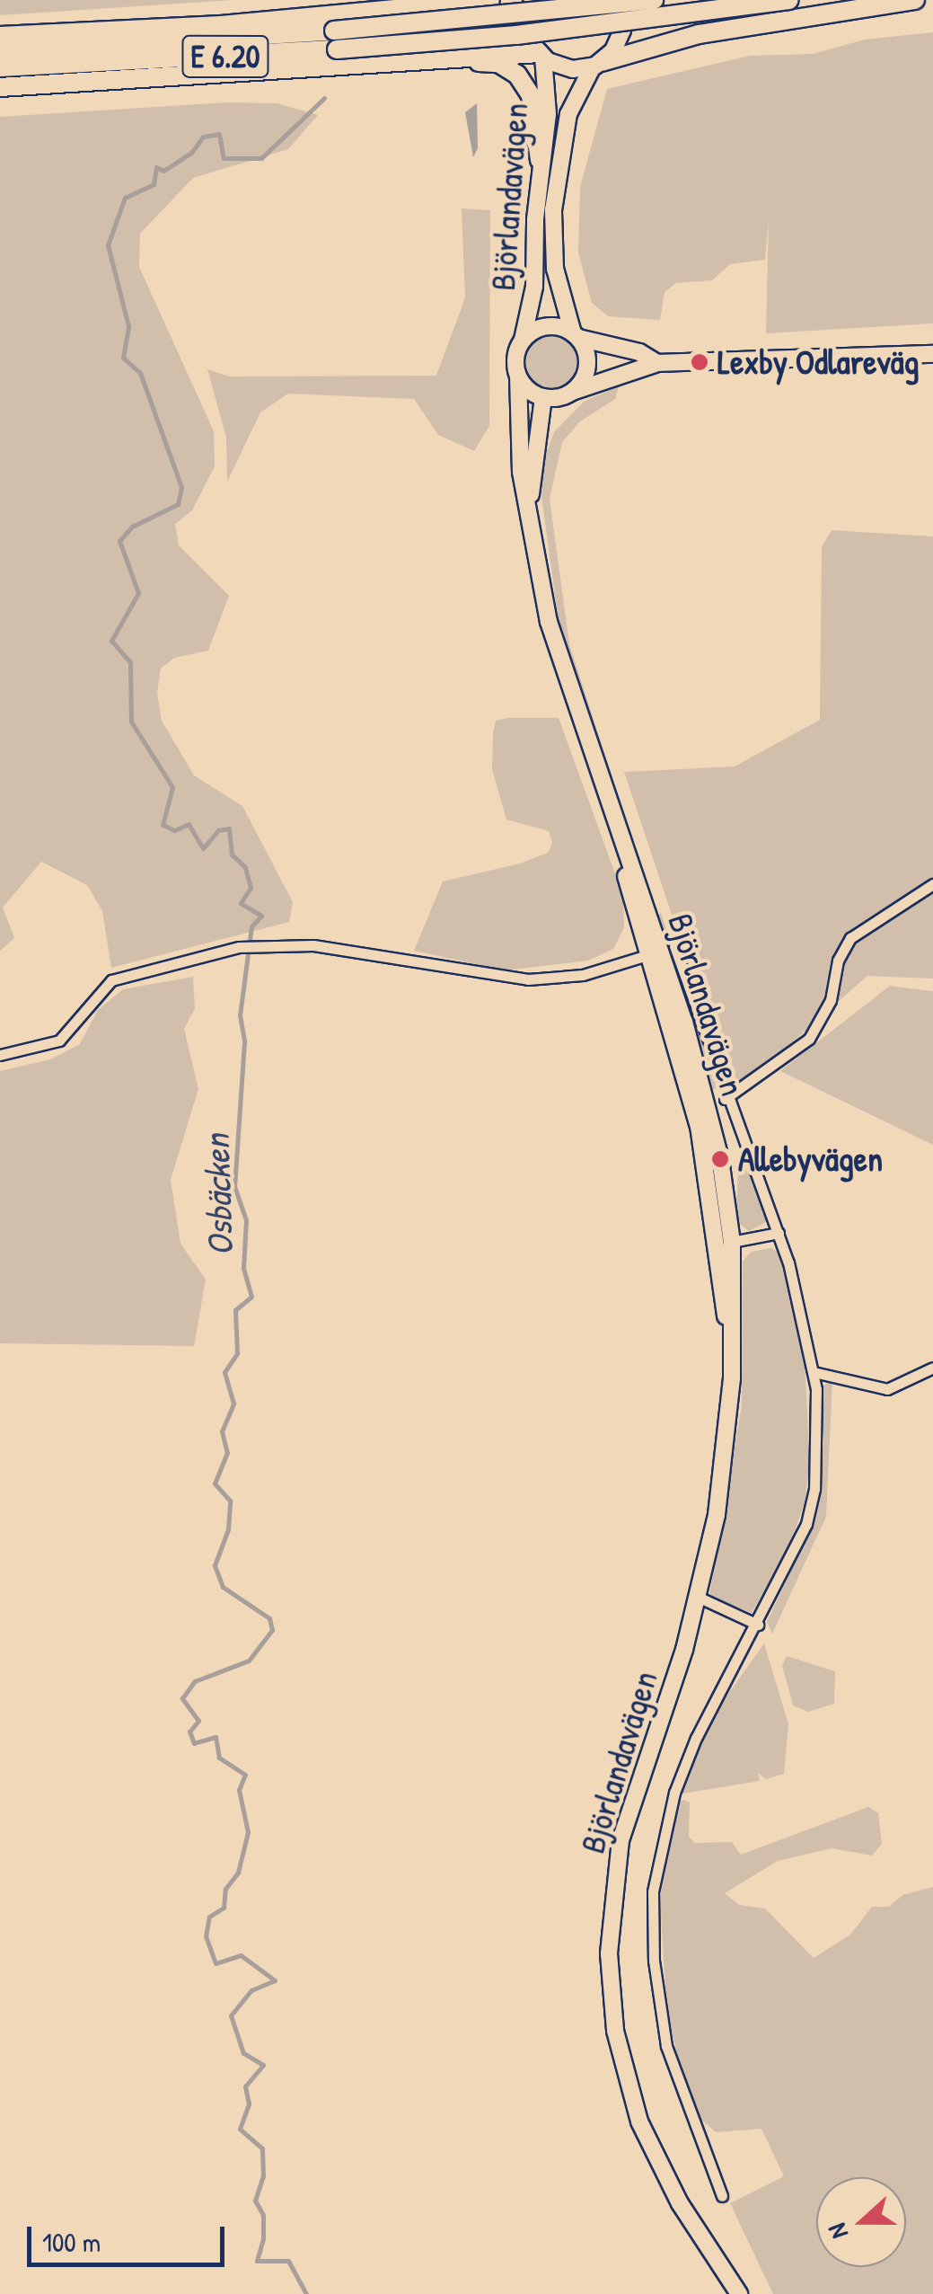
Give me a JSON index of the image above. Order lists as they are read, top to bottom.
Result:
{
  "streets": {
    "highway": ["E 6.20"],
    "street": ["Björlandavägen"]
  },
  "water": ["Osbäcken"],
  "places": ["Lexby Odlareväg", "Allebyvägen"],
  "scale_bar": "100 m",
  "north": "left"
}
